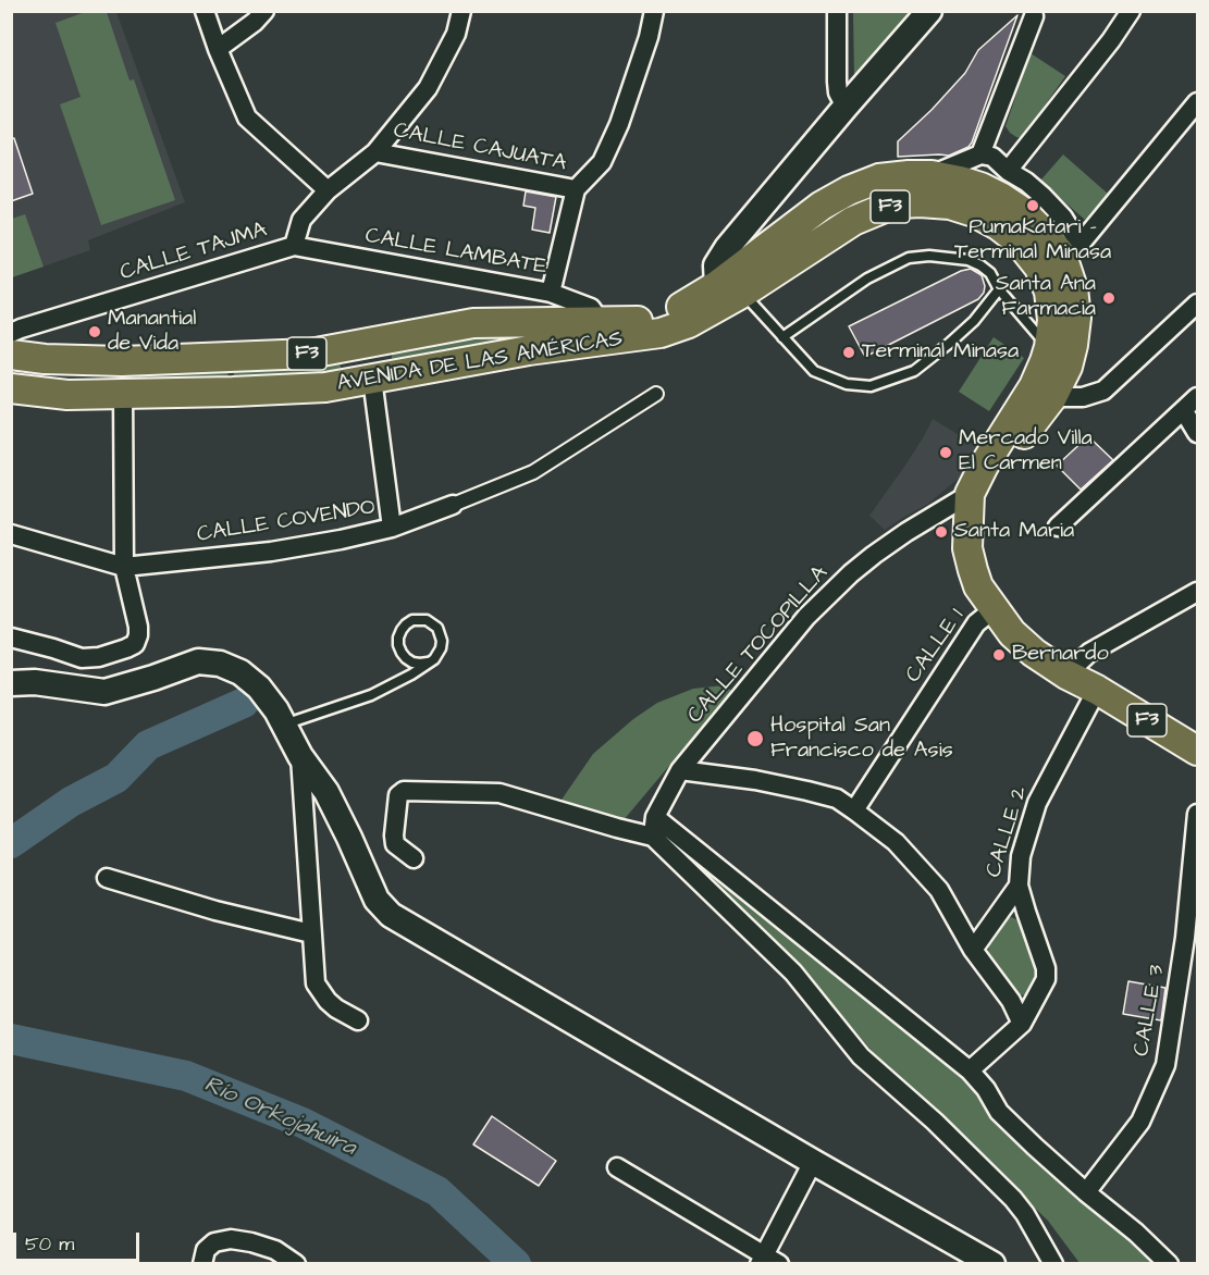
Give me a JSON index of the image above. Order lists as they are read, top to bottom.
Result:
{
  "streets": {
    "main road": ["F3", "AVENIDA DE LAS AMÉRICAS"],
    "street": [
      "CALLE CAJUATA",
      "CALLE TAJMA",
      "CALLE LAMBATE",
      "CALLE COVENDO",
      "CALLE TOCOPILLA",
      "CALLE 1",
      "CALLE 2",
      "CALLE 3"
    ]
  },
  "crossings": [
    ["CALLE CAJUATA", "CALLE TAJMA"],
    ["F3", "AVENIDA DE LAS AMÉRICAS"],
    ["F3", "CALLE TOCOPILLA"],
    ["F3", "CALLE 1"],
    ["F3", "CALLE 2"],
    ["CALLE TAJMA", "CALLE LAMBATE"],
    ["CALLE LAMBATE", "AVENIDA DE LAS AMÉRICAS"]
  ],
  "water": ["Río Orkojahuira"],
  "places": [
    "PumaKatari - Terminal Minasa",
    "Santa Ana Farmacia",
    "Manantial de Vida",
    "Terminal Minasa",
    "Mercado Villa El Carmen",
    "Santa Maria",
    "Bernardo",
    "Hospital San Francisco de Asis"
  ],
  "scale_bar": "50 m"
}
